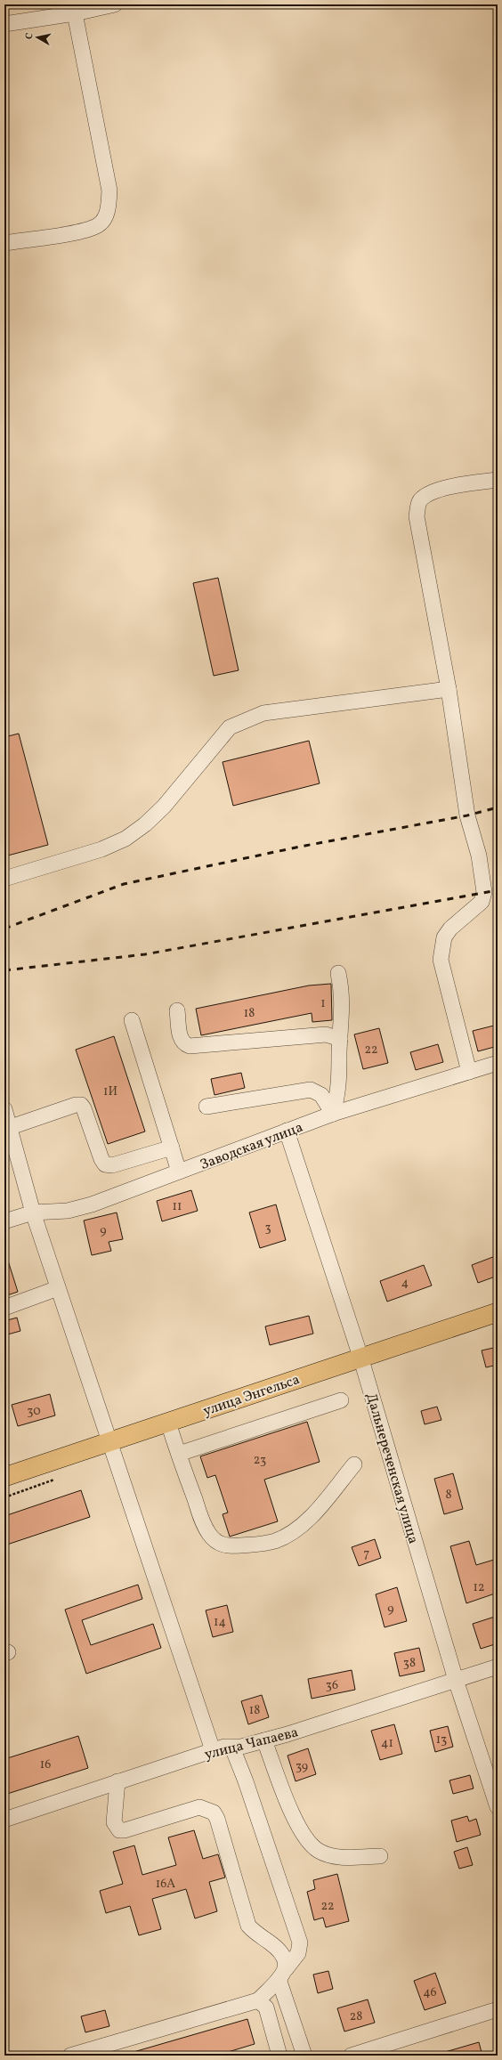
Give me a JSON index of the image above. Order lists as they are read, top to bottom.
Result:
{
  "streets": {
    "main road": ["улица Энгельса"],
    "street": ["Заводская улица", "Дальнереченская улица", "улица Чапаева"]
  },
  "crossings": [
    ["Заводская улица", "Дальнереченская улица"],
    ["улица Энгельса", "Дальнереченская улица"],
    ["Дальнереченская улица", "улица Чапаева"]
  ],
  "house_numbers": [
    "1",
    "18",
    "22",
    "1И",
    "11",
    "3",
    "9",
    "4",
    "30",
    "23",
    "8",
    "7",
    "12",
    "9",
    "14",
    "38",
    "36",
    "18",
    "13",
    "41",
    "16",
    "39",
    "16А",
    "22",
    "46",
    "28"
  ],
  "north": "left"
}
